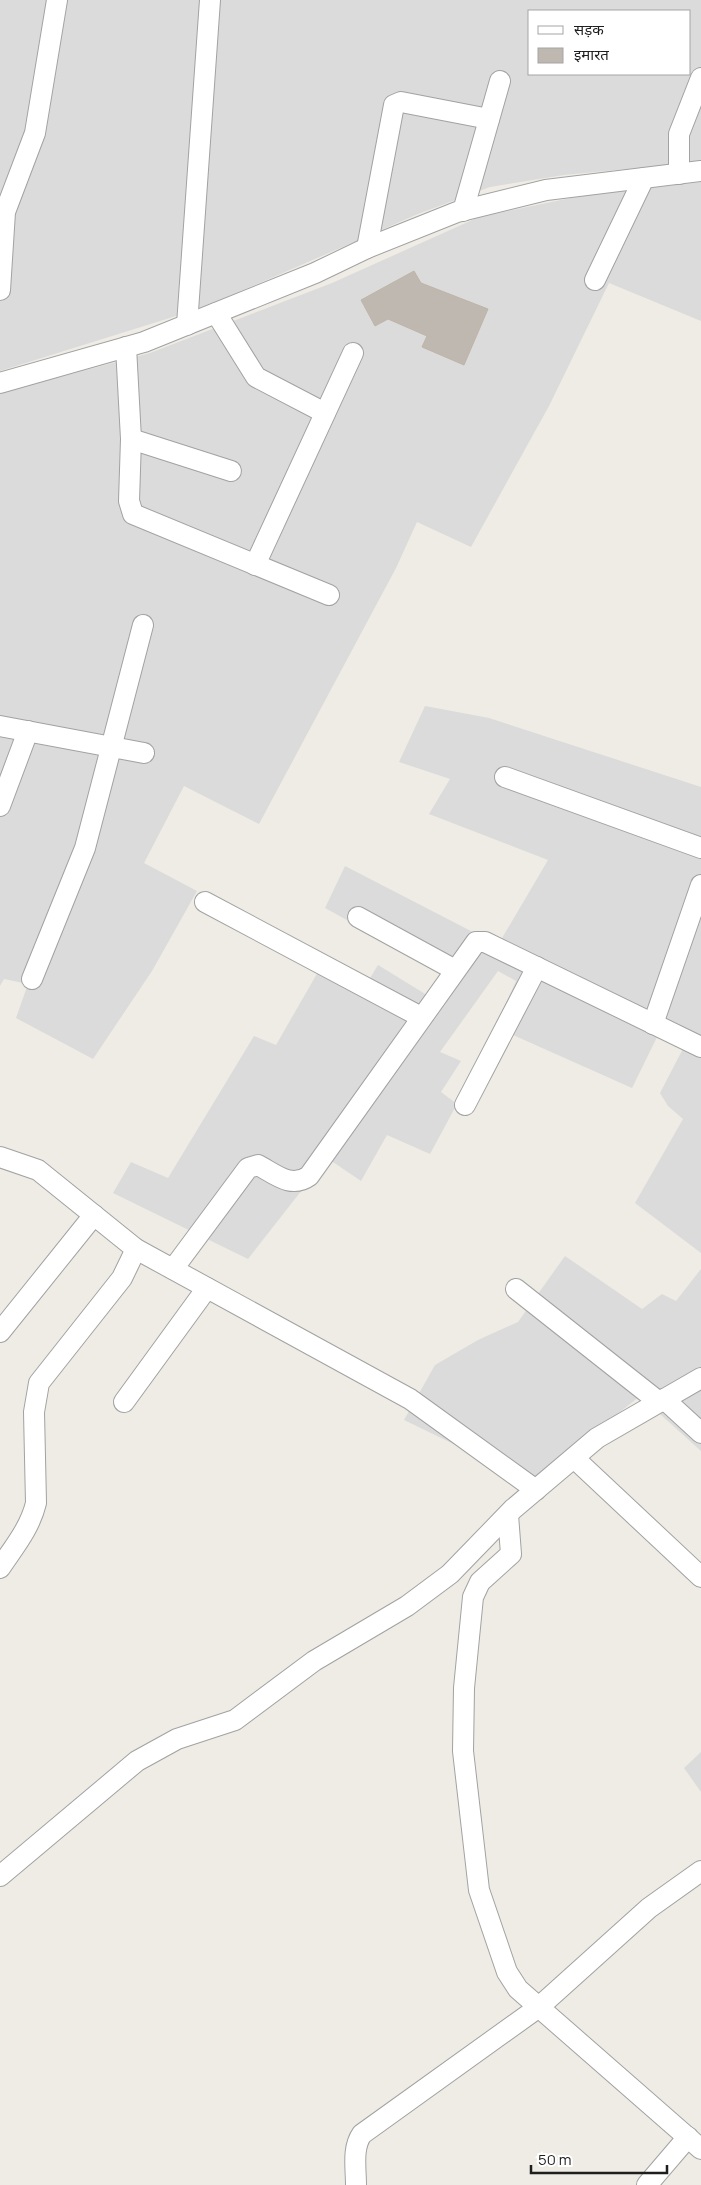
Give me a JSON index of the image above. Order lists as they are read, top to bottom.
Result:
{
  "legend": ["सड़क", "इमारत"],
  "scale_bar": "50 m"
}
